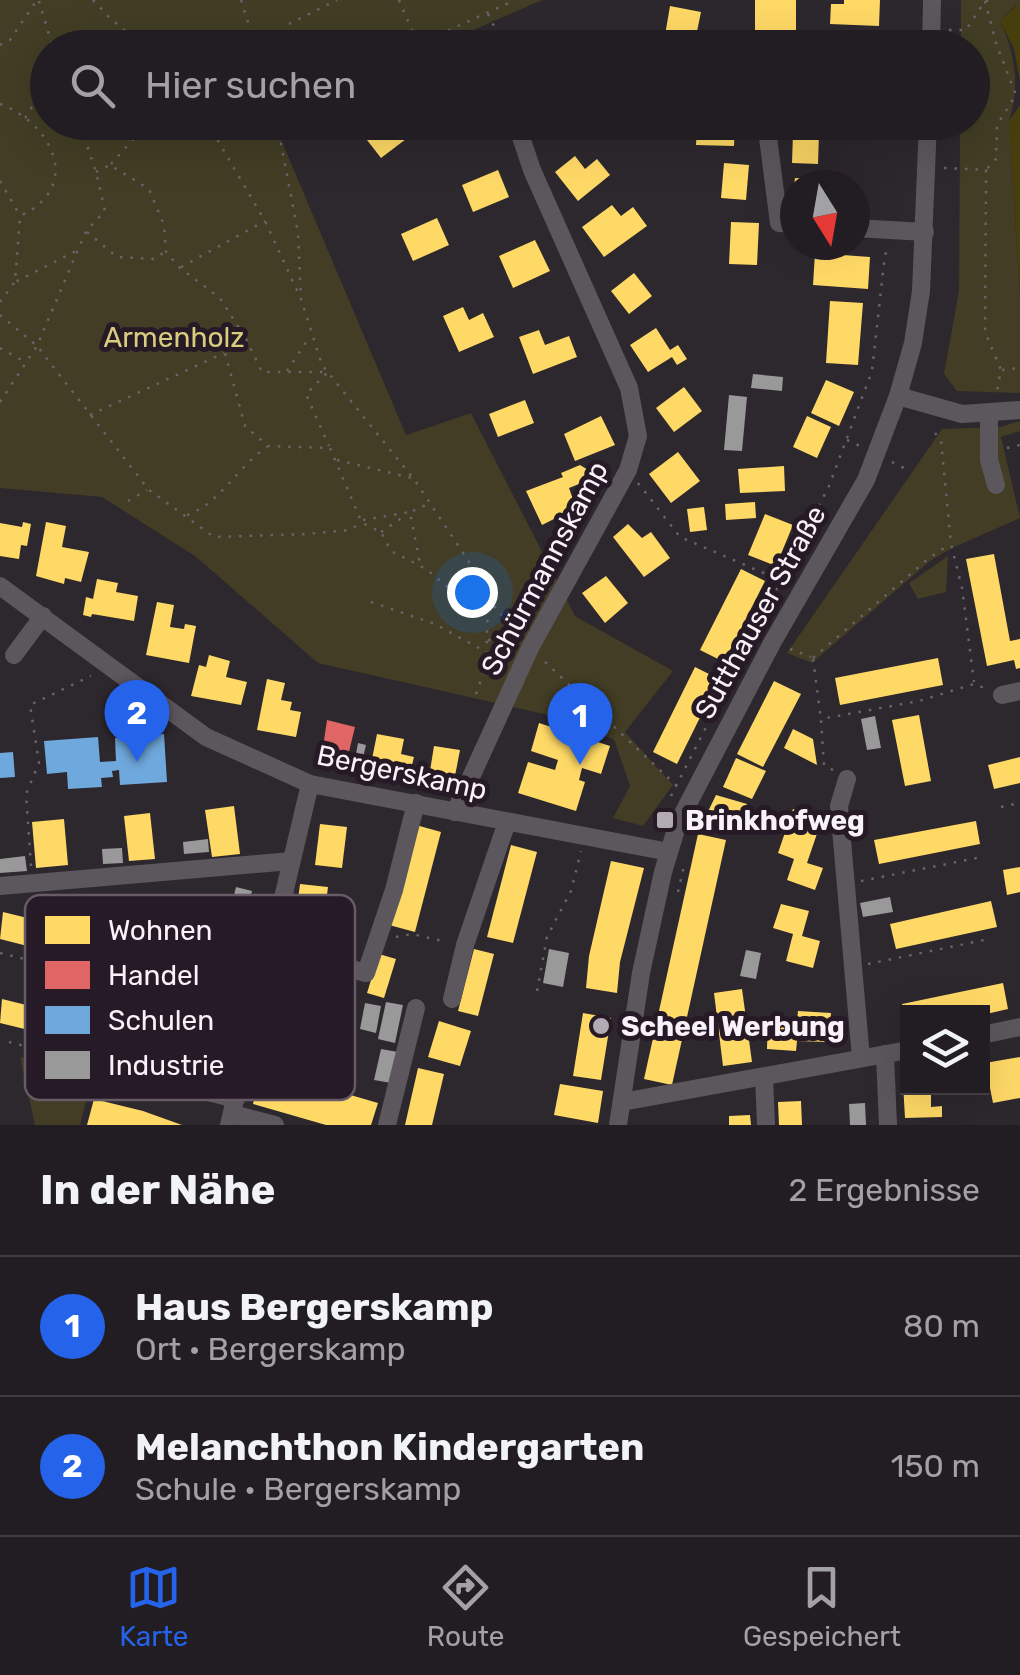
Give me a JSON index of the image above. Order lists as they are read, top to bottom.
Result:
{
  "streets": {
    "street": ["Schürmannskamp", "Sutthauser Straße", "Bergerskamp"]
  },
  "crossings": [
    ["Schürmannskamp", "Bergerskamp"],
    ["Sutthauser Straße", "Bergerskamp"]
  ],
  "parks": ["Armenholz"],
  "places": {
    "transit": ["Brinkhofweg"],
    "other": ["Scheel Werbung"]
  },
  "legend": [
    "Wohnen",
    "Handel",
    "Schulen",
    "Industrie"
  ],
  "north": "bottom",
  "page": {
    "search": "Hier suchen",
    "pins": ["2", "1"],
    "heading": ["In der Nähe", "2 Ergebnisse"],
    "list": [
      {
        "mark": "1",
        "name": "Haus Bergerskamp",
        "note": "Ort · Bergerskamp",
        "value": "80 m"
      },
      {
        "mark": "2",
        "name": "Melanchthon Kindergarten",
        "note": "Schule · Bergerskamp",
        "value": "150 m"
      }
    ],
    "nav": ["Karte", "Route", "Gespeichert"]
  }
}
